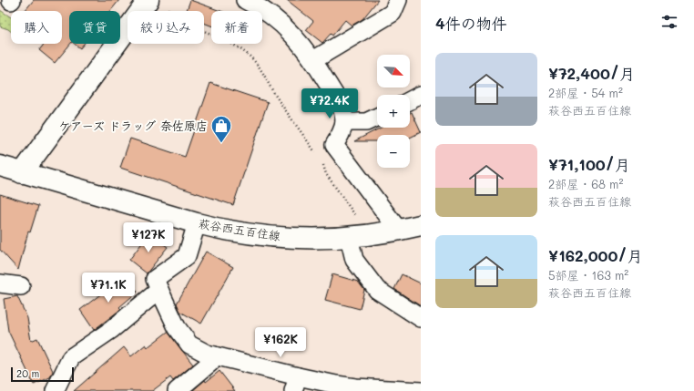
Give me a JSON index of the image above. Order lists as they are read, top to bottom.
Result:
{
  "streets": {
    "main road": ["萩谷西五百住線"]
  },
  "places": {
    "shop": ["ケアーズ ドラッグ 奈佐原店"]
  },
  "scale_bar": "20 m",
  "north": "bottom right",
  "page": {
    "heading": "4件の物件",
    "chip": [
      "購入",
      "賃貸",
      "絞り込み",
      "新着"
    ],
    "list": [
      {
        "name": "¥72,400/月",
        "note": "2部屋 · 54 m² · 萩谷西五百住線"
      },
      {
        "name": "¥71,100/月",
        "note": "2部屋 · 68 m² · 萩谷西五百住線"
      },
      {
        "name": "¥162,000/月",
        "note": "5部屋 · 163 m² · 萩谷西五百住線"
      }
    ],
    "map_buttons": ["+", "−"],
    "price": [
      "¥72.4K",
      "¥127K",
      "¥71.1K",
      "¥162K"
    ],
    "scale": "20 m"
  }
}
